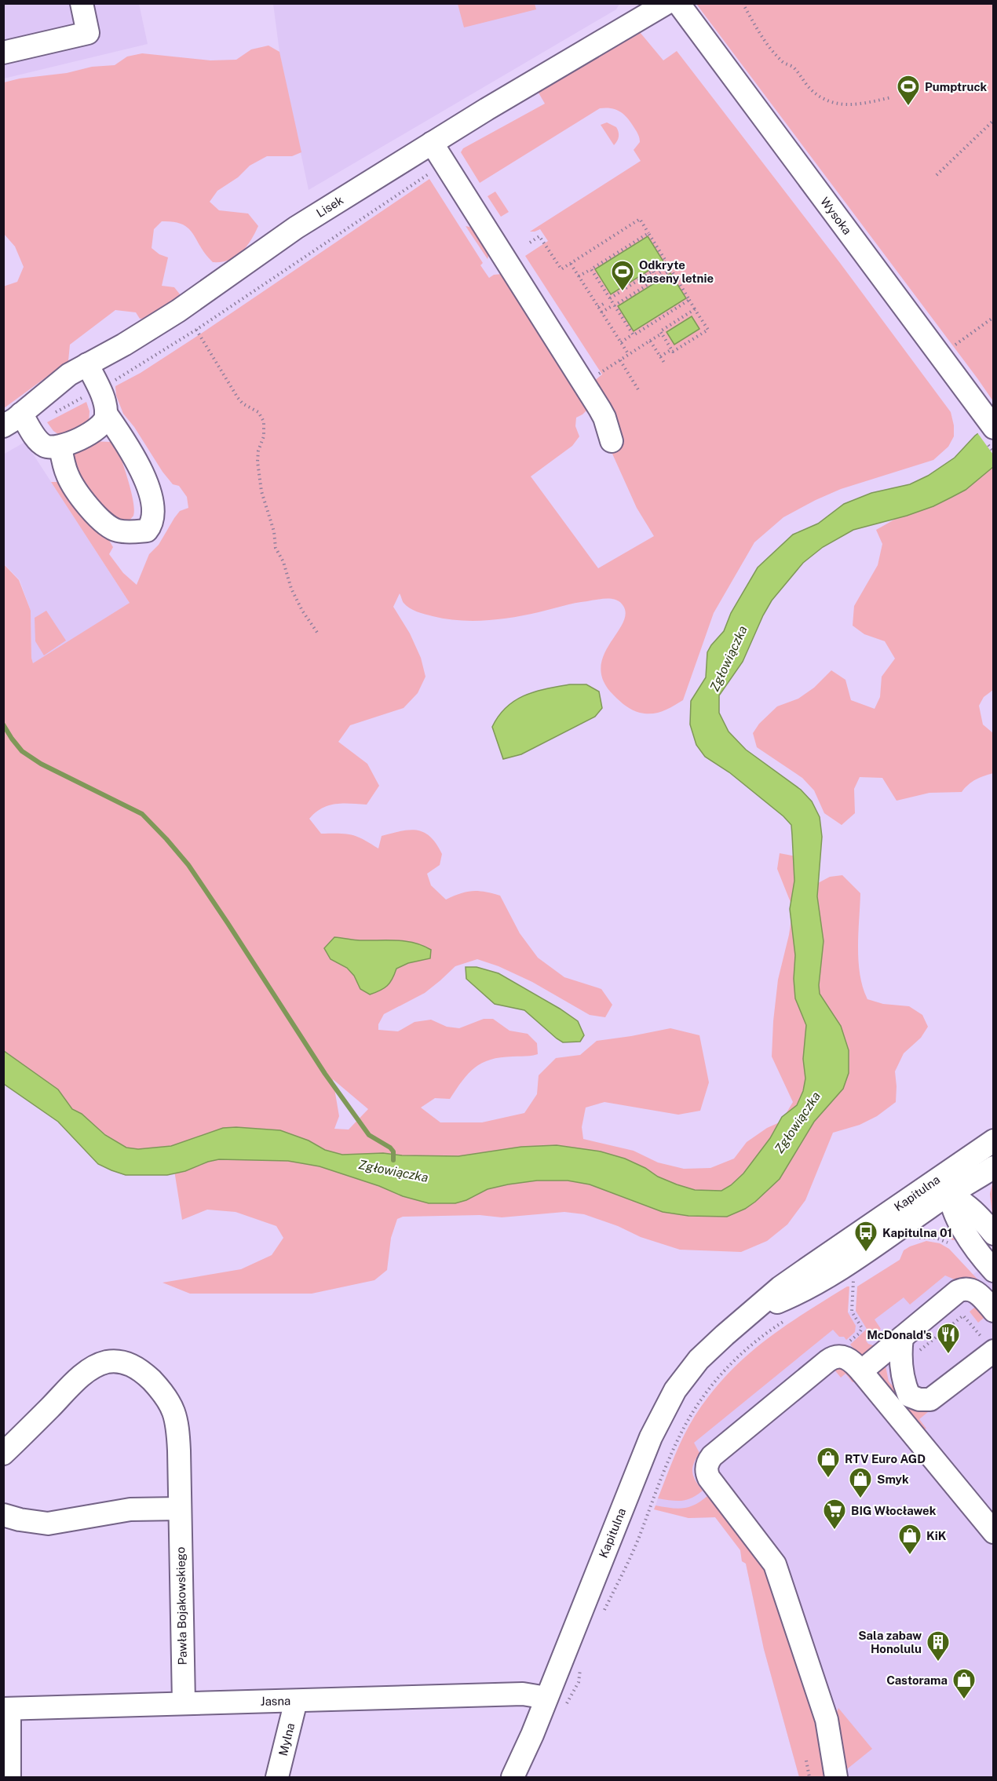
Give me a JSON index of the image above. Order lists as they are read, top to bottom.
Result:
{
  "streets": {
    "street": [
      "Lisek",
      "Wysoka",
      "Kapitulna",
      "Pawła Bojakowskiego",
      "Jasna",
      "Mylna"
    ]
  },
  "crossings": [
    ["Kapitulna", "Jasna"],
    ["Pawła Bojakowskiego", "Jasna"],
    ["Jasna", "Mylna"]
  ],
  "water": ["Zgłowiączka"],
  "places": {
    "sports": ["Pumptruck", "Odkryte baseny letnie"],
    "bus stop": ["Kapitulna 01"],
    "restaurant": ["McDonald's"],
    "shop": [
      "RTV Euro AGD",
      "Smyk",
      "KiK",
      "Castorama"
    ],
    "supermarket": ["BIG Włocławek"],
    "building": ["Sala zabaw Honolulu"]
  }
}
